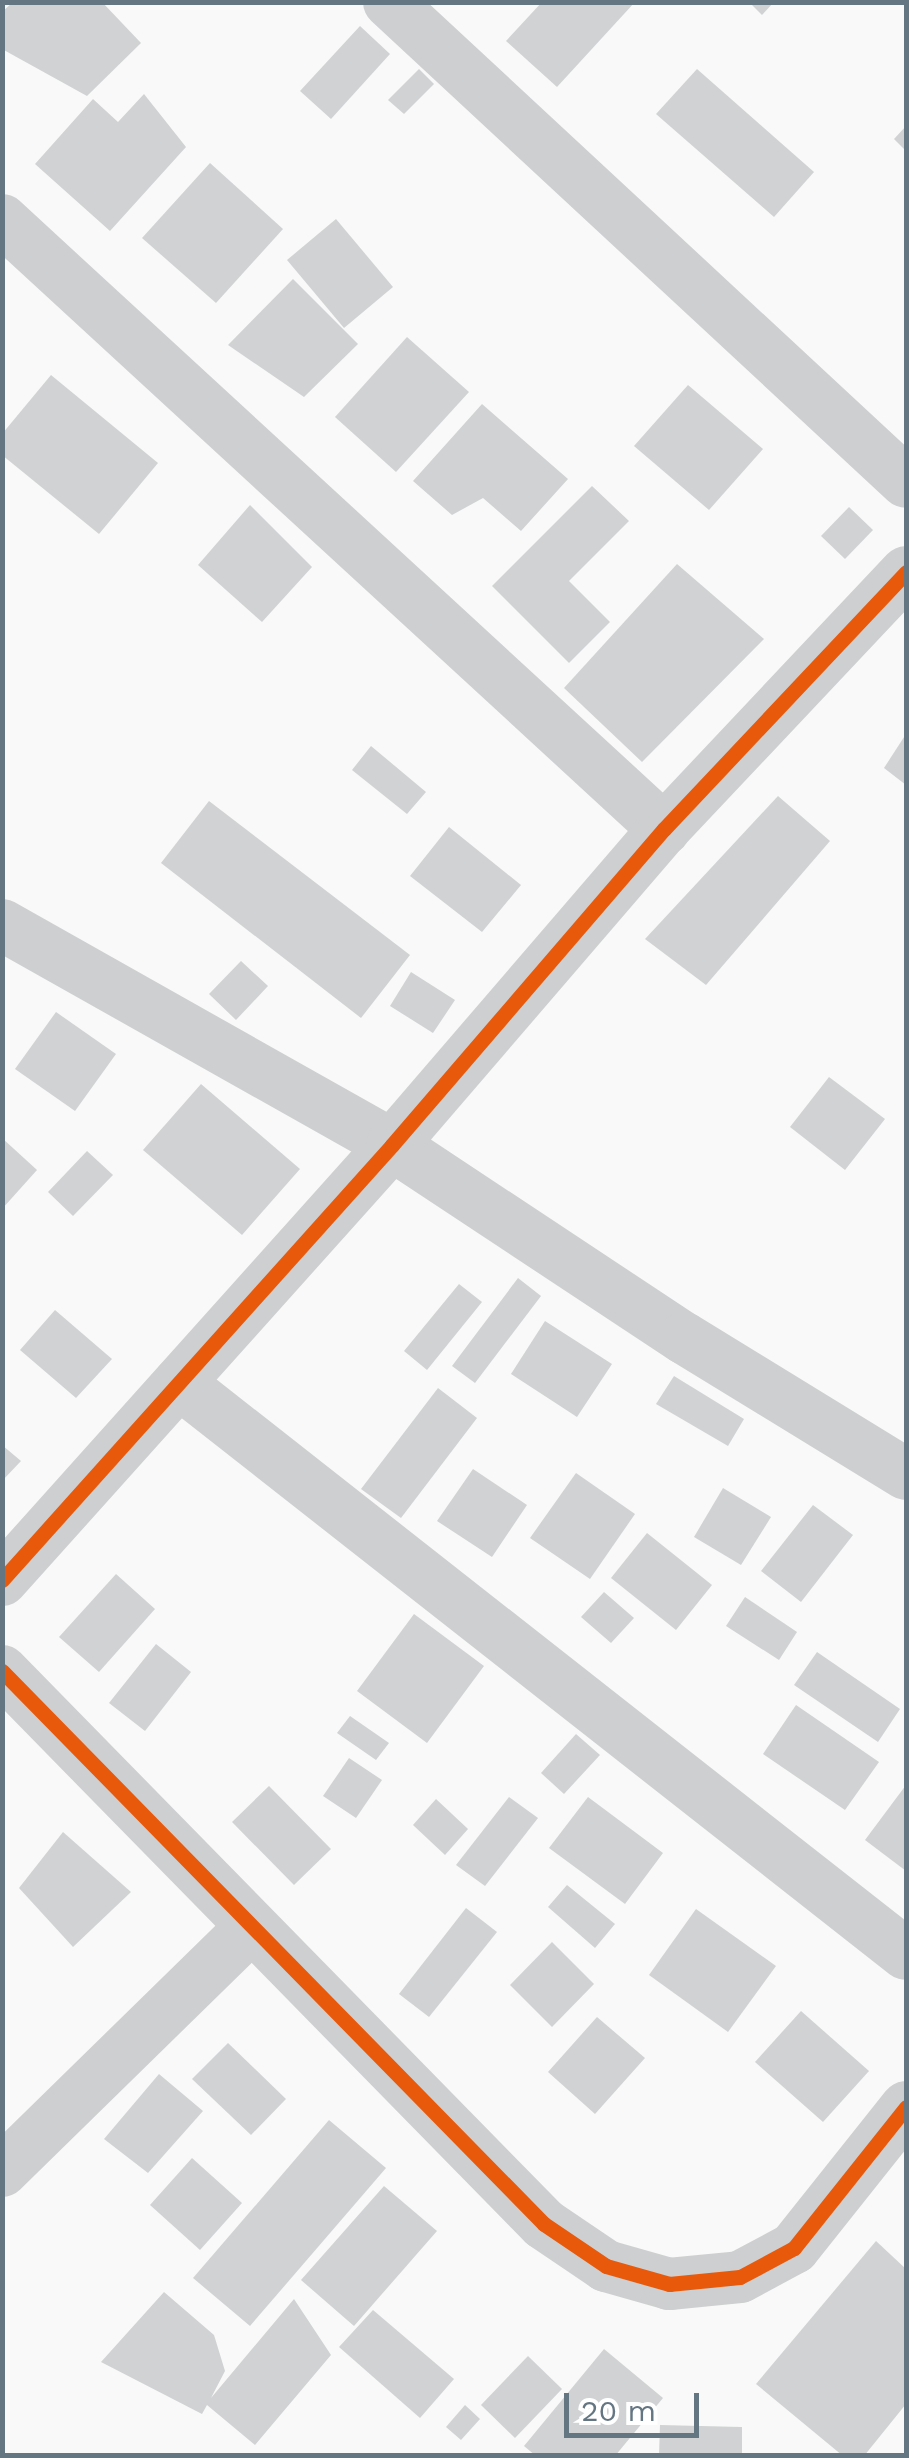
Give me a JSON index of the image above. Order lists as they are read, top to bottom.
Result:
{
  "scale_bar": "20 m"
}
